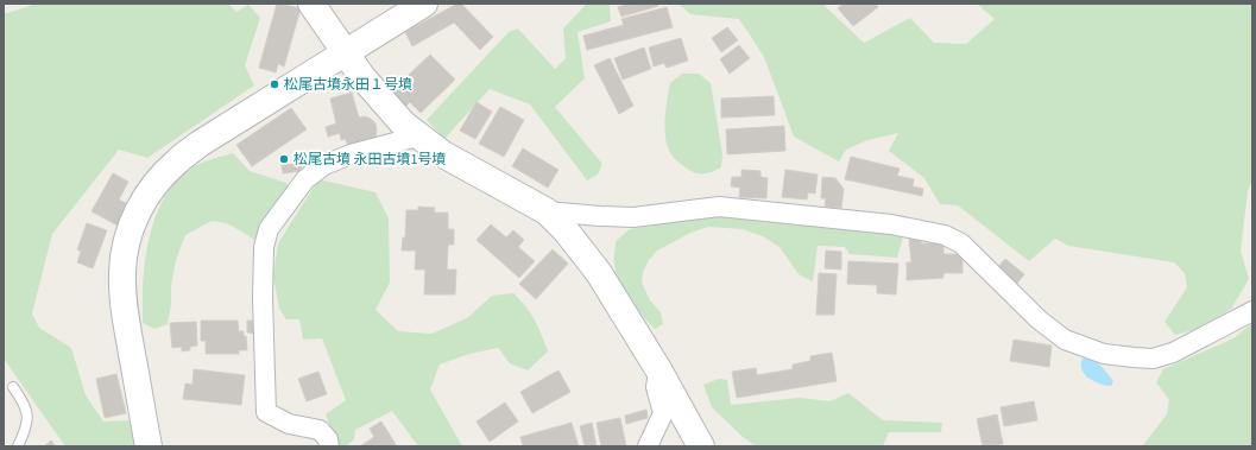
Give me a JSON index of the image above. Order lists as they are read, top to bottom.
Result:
{
  "places": ["松尾古墳永田１号墳", "松尾古墳 永田古墳1号墳"]
}
